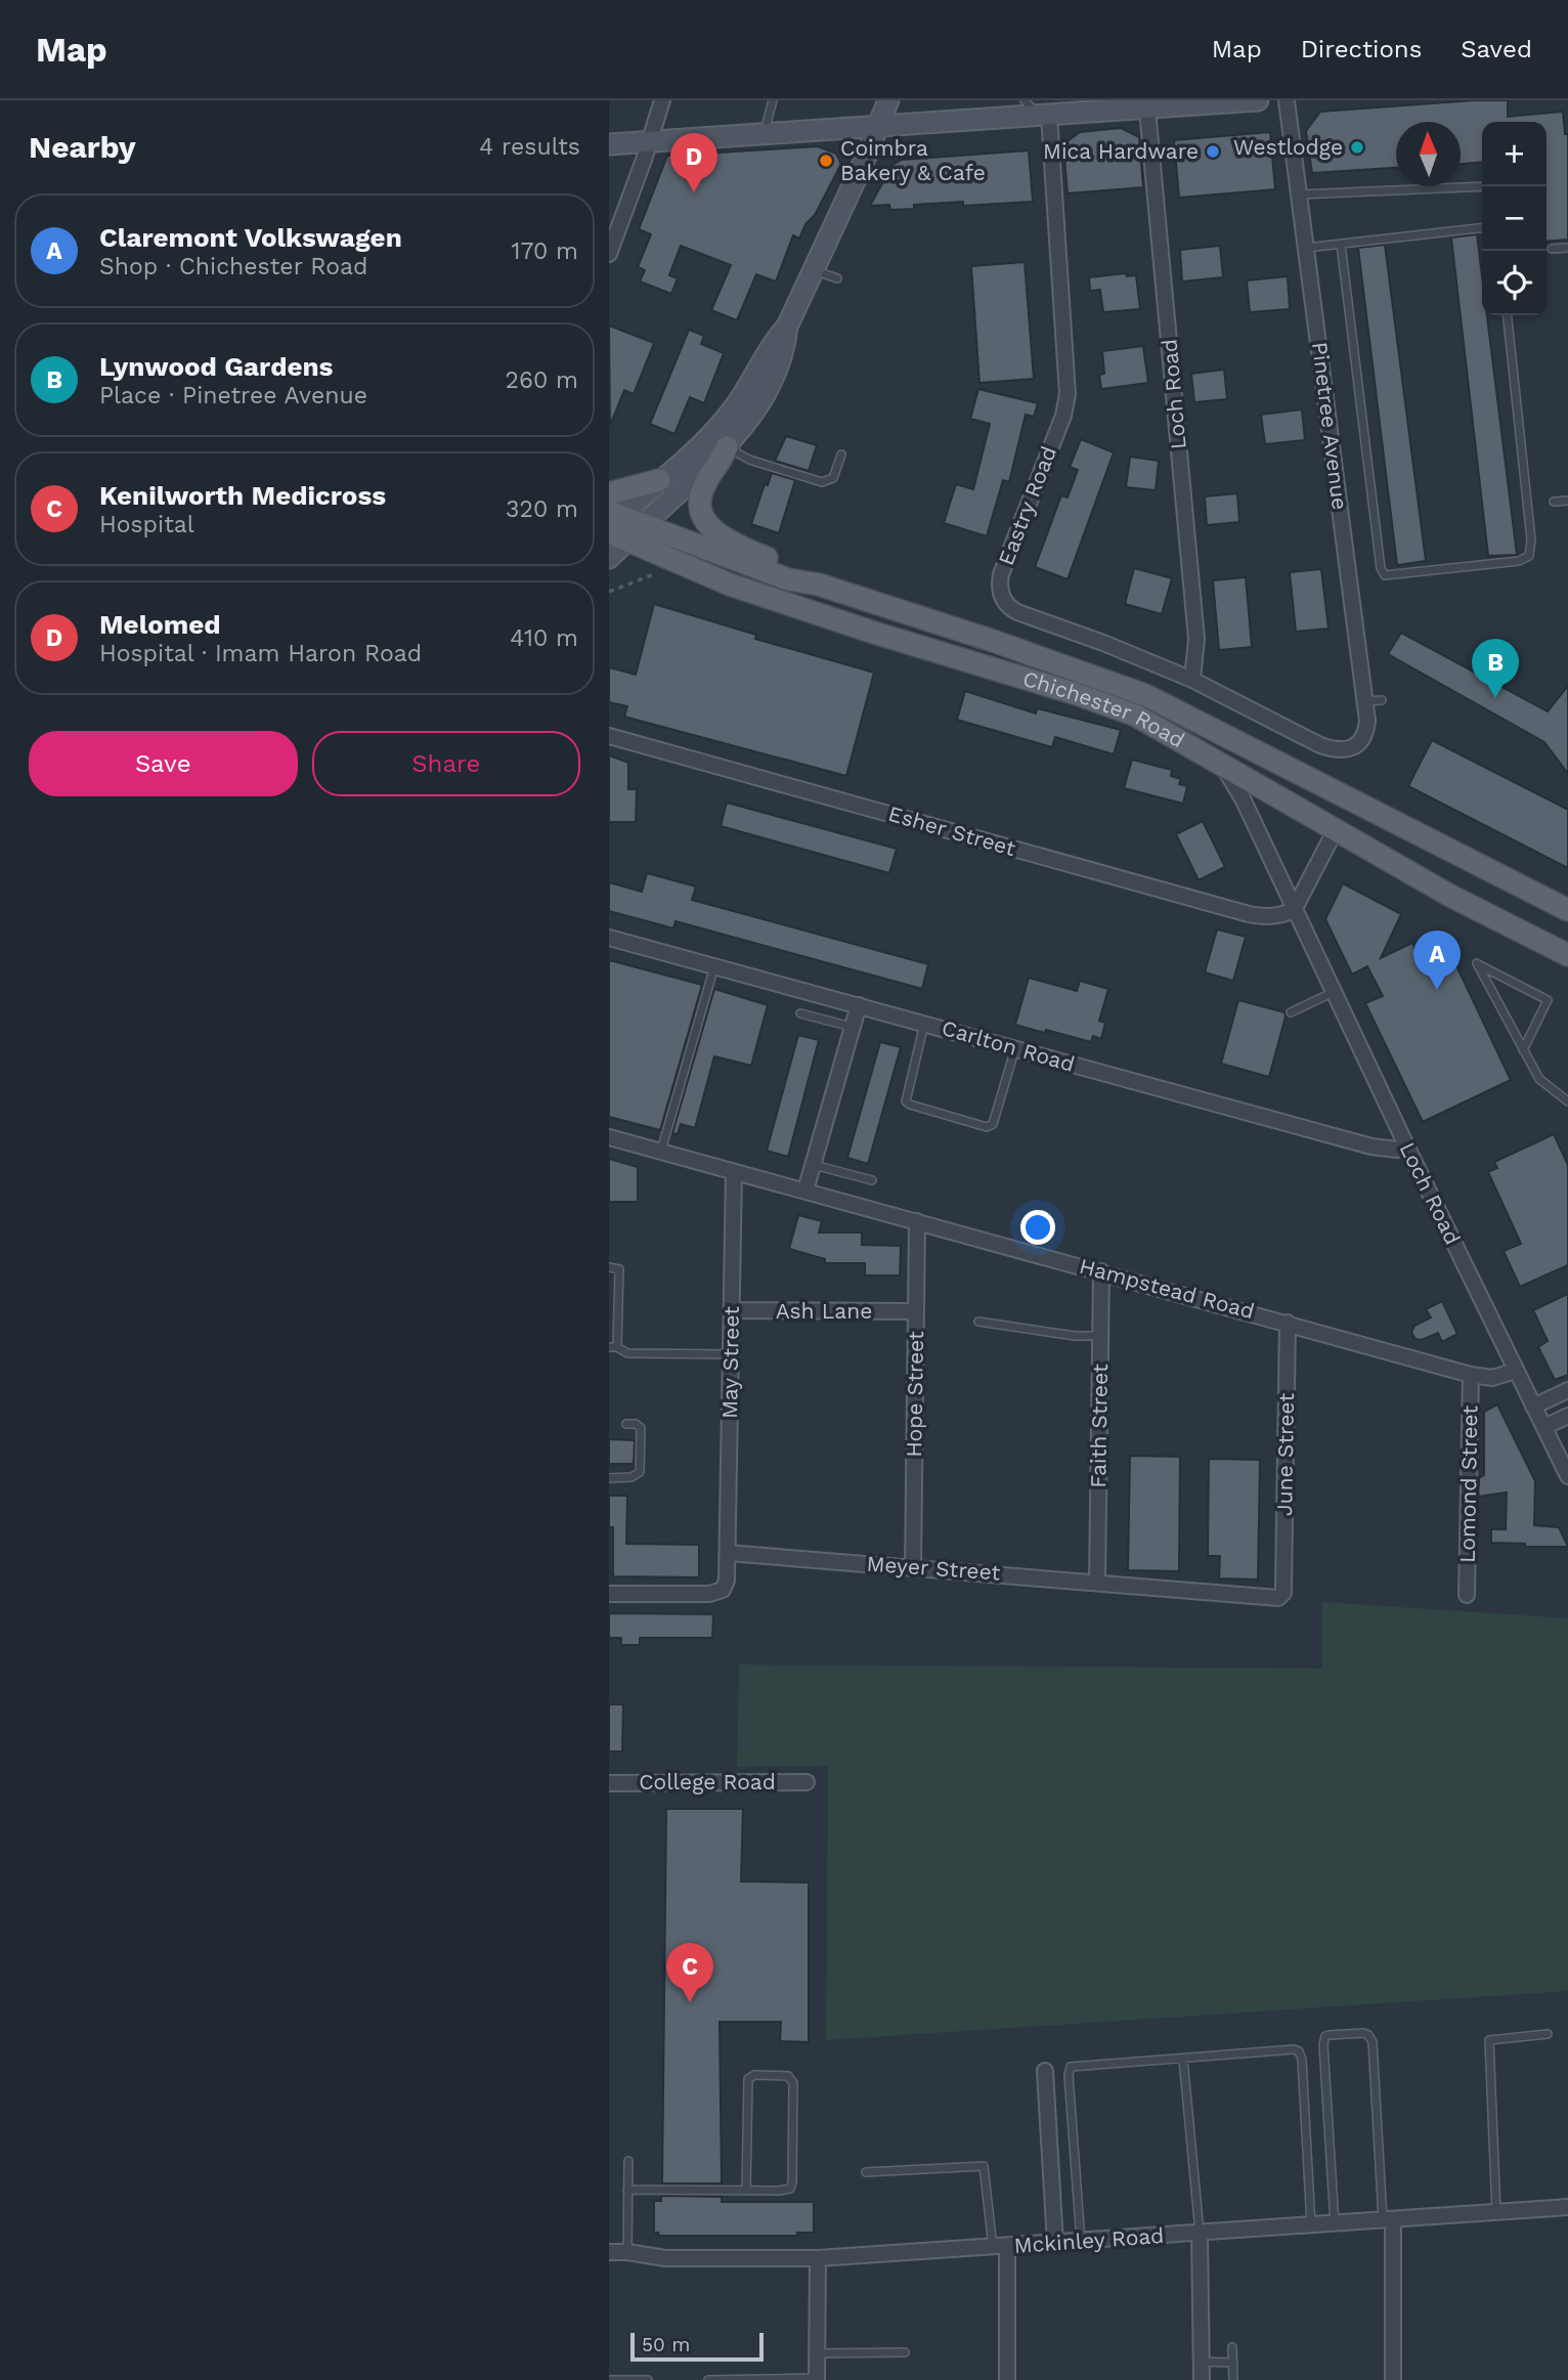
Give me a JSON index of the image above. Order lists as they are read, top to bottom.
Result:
{
  "streets": {
    "main road": ["Chichester Road"],
    "street": [
      "Loch Road",
      "Pinetree Avenue",
      "Eastry Road",
      "Esher Street",
      "Carlton Road",
      "Hampstead Road",
      "Ash Lane",
      "May Street",
      "Hope Street",
      "Faith Street",
      "June Street",
      "Lomond Street",
      "Meyer Street",
      "College Road",
      "Mckinley Road"
    ]
  },
  "crossings": [
    ["Loch Road", "Eastry Road"],
    ["Loch Road", "Chichester Road"],
    ["Loch Road", "Esher Street"],
    ["Loch Road", "Carlton Road"],
    ["Loch Road", "Hampstead Road"],
    ["Pinetree Avenue", "Eastry Road"],
    ["Hampstead Road", "May Street"],
    ["Hampstead Road", "Hope Street"],
    ["Hampstead Road", "Faith Street"],
    ["Hampstead Road", "June Street"],
    ["Hampstead Road", "Lomond Street"],
    ["Ash Lane", "May Street"],
    ["Ash Lane", "Hope Street"],
    ["May Street", "Meyer Street"],
    ["Hope Street", "Meyer Street"],
    ["Faith Street", "Meyer Street"],
    ["June Street", "Meyer Street"]
  ],
  "places": ["Westlodge", "Mica Hardware", "Coimbra Bakery & Cafe"],
  "scale_bar": "50 m",
  "north": "top",
  "page": {
    "header": "Map",
    "nav": ["Map", "Directions", "Saved"],
    "heading": ["Nearby", "4 results"],
    "map_buttons": ["+", "−"],
    "pins": [
      "D",
      "B",
      "A",
      "C"
    ],
    "list": [
      {
        "mark": "A",
        "name": "Claremont Volkswagen",
        "note": "Shop · Chichester Road",
        "value": "170 m"
      },
      {
        "mark": "B",
        "name": "Lynwood Gardens",
        "note": "Place · Pinetree Avenue",
        "value": "260 m"
      },
      {
        "mark": "C",
        "name": "Kenilworth Medicross",
        "note": "Hospital",
        "value": "320 m"
      },
      {
        "mark": "D",
        "name": "Melomed",
        "note": "Hospital · Imam Haron Road",
        "value": "410 m"
      }
    ],
    "buttons": ["Save", "Share"],
    "scale": "50 m"
  }
}
